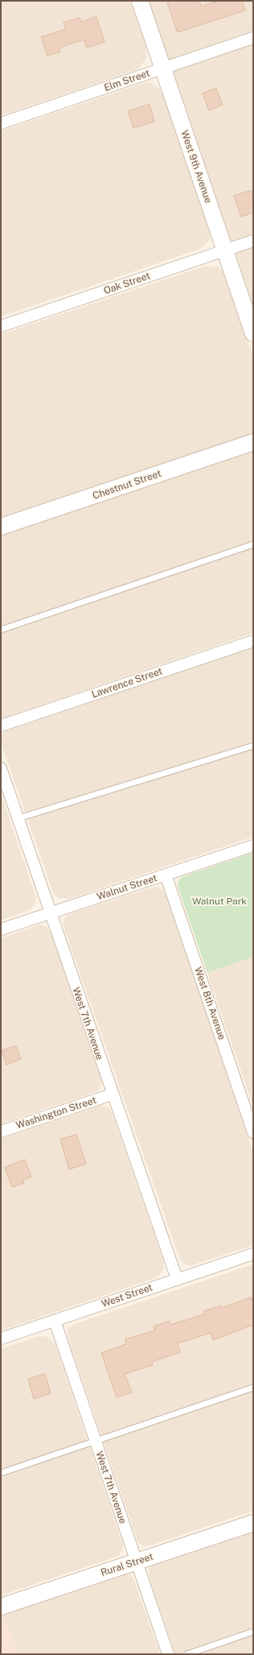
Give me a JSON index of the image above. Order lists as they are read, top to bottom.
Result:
{
  "streets": {
    "street": [
      "Elm Street",
      "West 9th Avenue",
      "Oak Street",
      "Chestnut Street",
      "Lawrence Street",
      "Walnut Street",
      "West 8th Avenue",
      "West 7th Avenue",
      "Washington Street",
      "West Street",
      "Rural Street"
    ]
  },
  "crossings": [
    ["Elm Street", "West 9th Avenue"],
    ["West 9th Avenue", "Oak Street"],
    ["Walnut Street", "West 8th Avenue"],
    ["Walnut Street", "West 7th Avenue"],
    ["West 7th Avenue", "Washington Street"],
    ["West 7th Avenue", "West Street"],
    ["West 7th Avenue", "Rural Street"]
  ],
  "parks": ["Walnut Park"]
}
